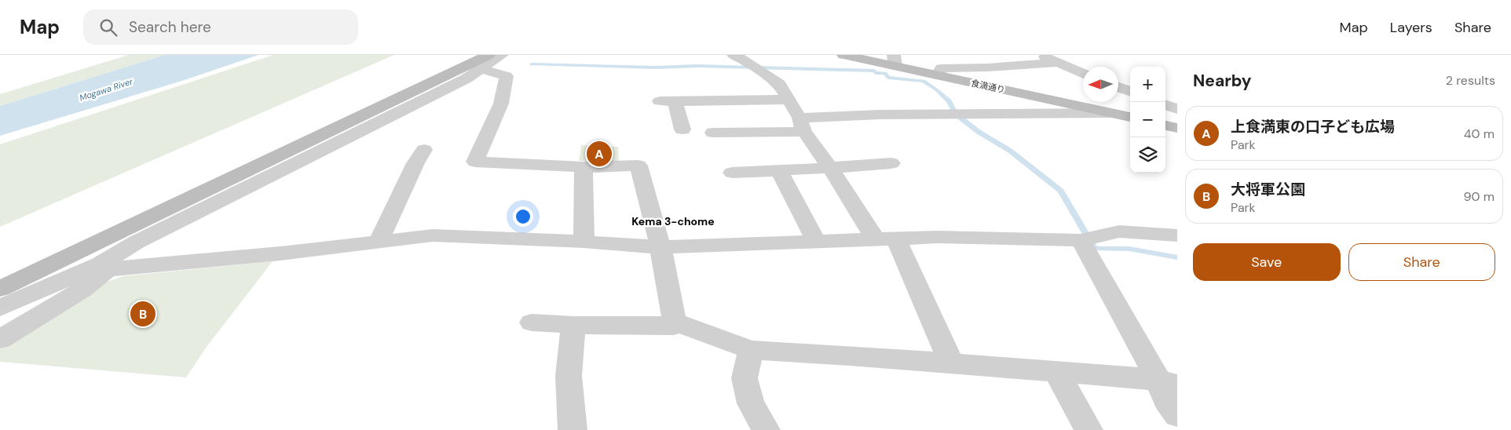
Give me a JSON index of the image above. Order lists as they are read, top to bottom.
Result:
{
  "streets": {
    "street": ["食満通り"]
  },
  "districts": ["Kema 3-chome"],
  "water": ["Mogawa River"],
  "north": "left",
  "page": {
    "header": "Map",
    "search": "Search here",
    "nav": ["Map", "Layers", "Share"],
    "heading": ["Nearby", "2 results"],
    "map_buttons": ["+", "−"],
    "list": [
      {
        "mark": "A",
        "name": "上食満東の口子ども広場",
        "note": "Park",
        "value": "40 m"
      },
      {
        "mark": "B",
        "name": "大将軍公園",
        "note": "Park",
        "value": "90 m"
      }
    ],
    "pins": ["A", "B"],
    "buttons": ["Save", "Share"]
  }
}
